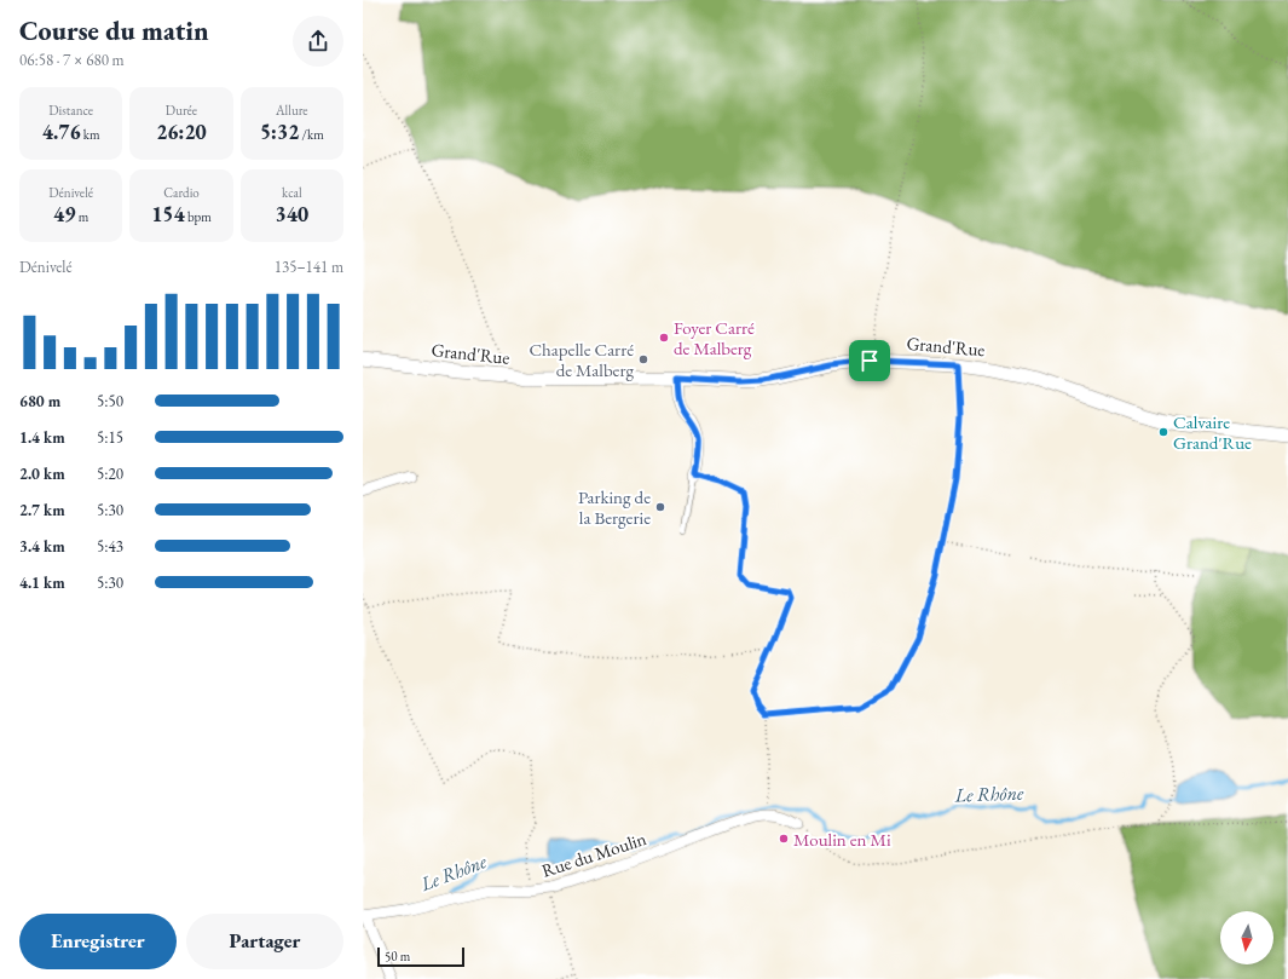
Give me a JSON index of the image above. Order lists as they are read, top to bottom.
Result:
{
  "streets": {
    "street": ["Grand'Rue", "Rue du Moulin"]
  },
  "water": ["Le Rhône"],
  "places": [
    "Foyer Carré de Malberg",
    "Chapelle Carré de Malberg",
    "Calvaire Grand'Rue",
    "Parking de la Bergerie",
    "Moulin en Mi"
  ],
  "scale_bar": "50 m",
  "north": "bottom",
  "page": {
    "heading": ["Course du matin", "06:58 · 7 × 680 m"],
    "stats": [
      ["Distance", "4.76 km"],
      ["Durée", "26:20"],
      ["Allure", "5:32 /km"],
      ["Dénivelé", "49 m"],
      ["Cardio", "154 bpm"],
      ["kcal", "340"]
    ],
    "chart": ["Dénivelé", "135–141 m"],
    "list": [
      {
        "name": "680 m",
        "note": "5:50"
      },
      {
        "name": "1.4 km",
        "note": "5:15"
      },
      {
        "name": "2.0 km",
        "note": "5:20"
      },
      {
        "name": "2.7 km",
        "note": "5:30"
      },
      {
        "name": "3.4 km",
        "note": "5:43"
      },
      {
        "name": "4.1 km",
        "note": "5:30"
      }
    ],
    "buttons": ["Enregistrer", "Partager"],
    "scale": "50 m"
  }
}
